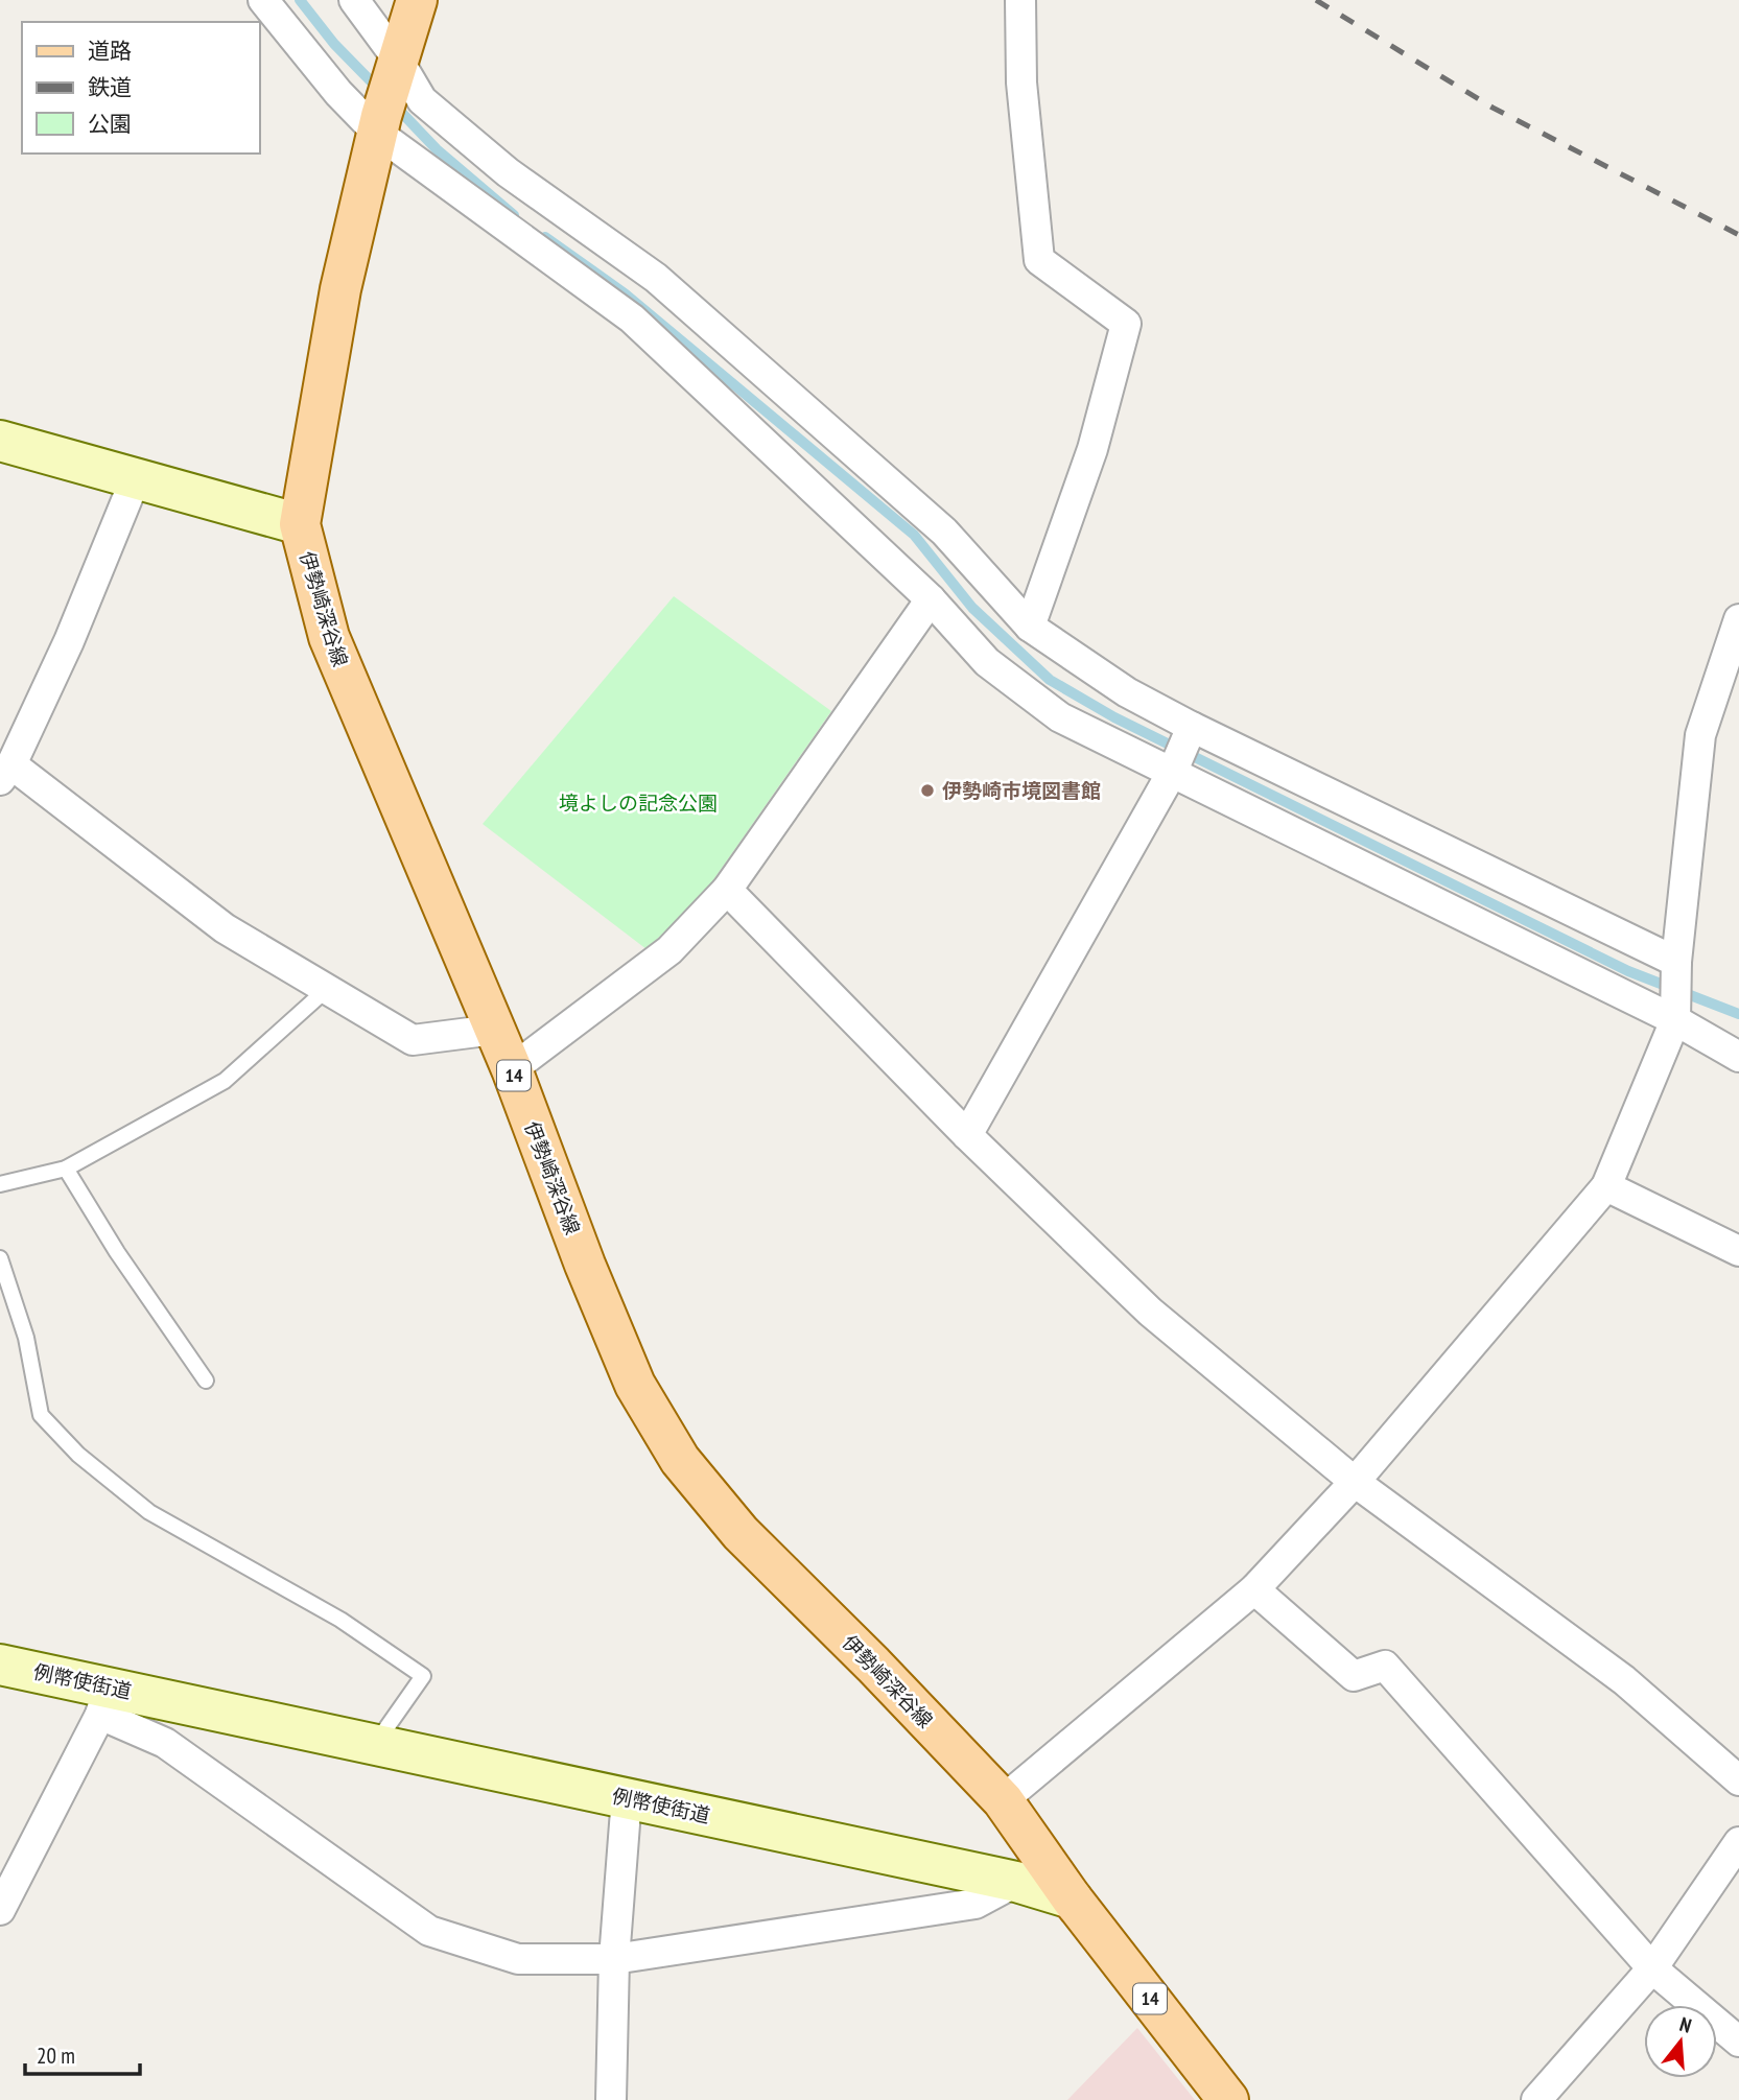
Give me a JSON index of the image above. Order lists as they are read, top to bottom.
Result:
{
  "streets": {
    "main road": ["伊勢崎深谷線", "14", "例幣使街道"]
  },
  "crossings": [
    ["伊勢崎深谷線", "14"],
    ["伊勢崎深谷線", "例幣使街道"],
    ["14", "例幣使街道"]
  ],
  "parks": ["境よしの記念公園"],
  "places": ["伊勢崎市境図書館"],
  "legend": ["道路", "鉄道", "公園"],
  "scale_bar": "20 m",
  "north": "top"
}
